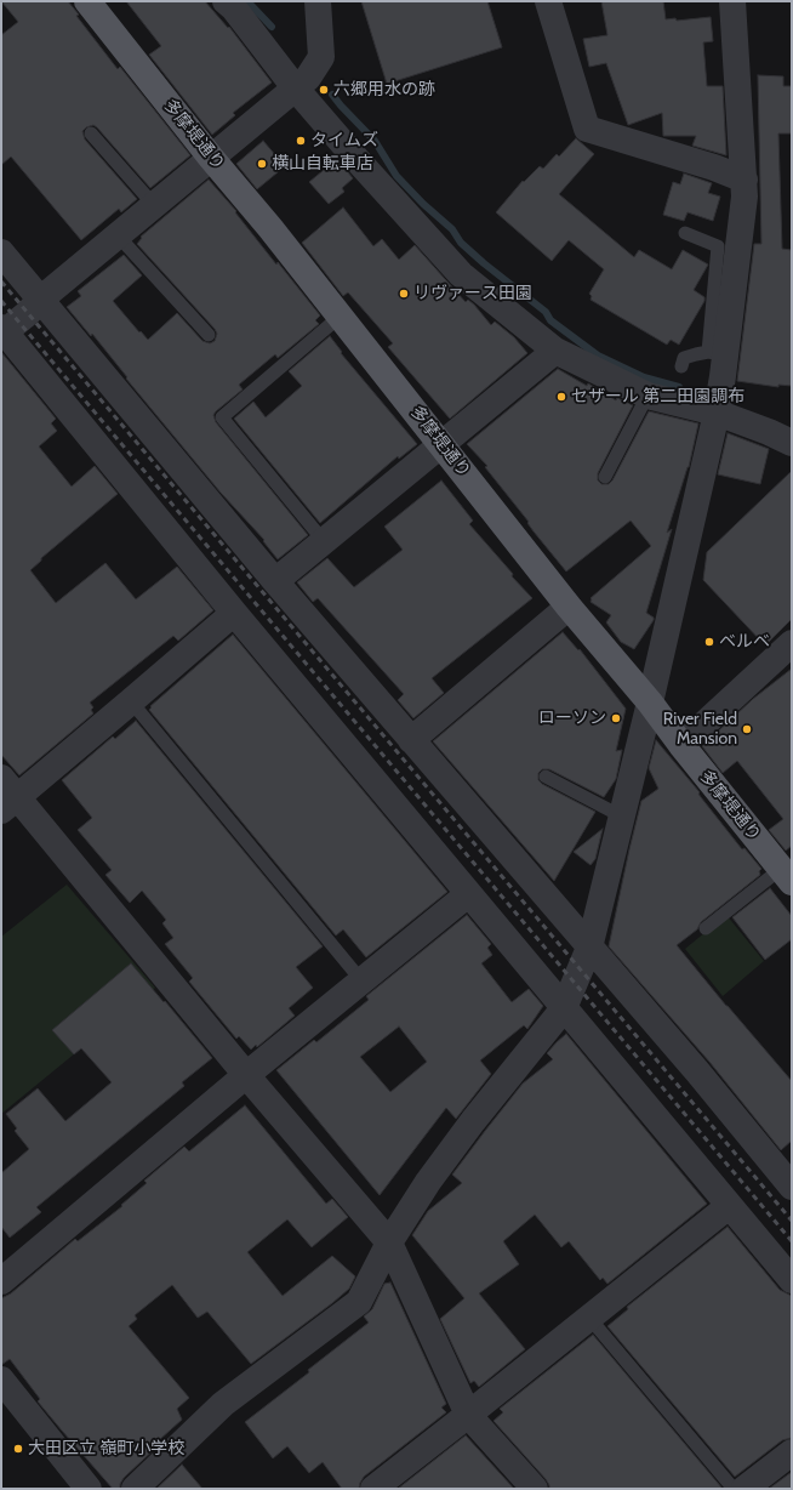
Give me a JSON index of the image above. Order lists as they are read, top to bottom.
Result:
{
  "streets": {
    "main road": ["多摩堤通り"]
  },
  "places": [
    "六郷用水の跡",
    "タイムズ",
    "横山自転車店",
    "リヴァース田園",
    "セザール 第二田園調布",
    "ベルベ",
    "ローソン",
    "River Field Mansion",
    "大田区立 嶺町小学校"
  ]
}
